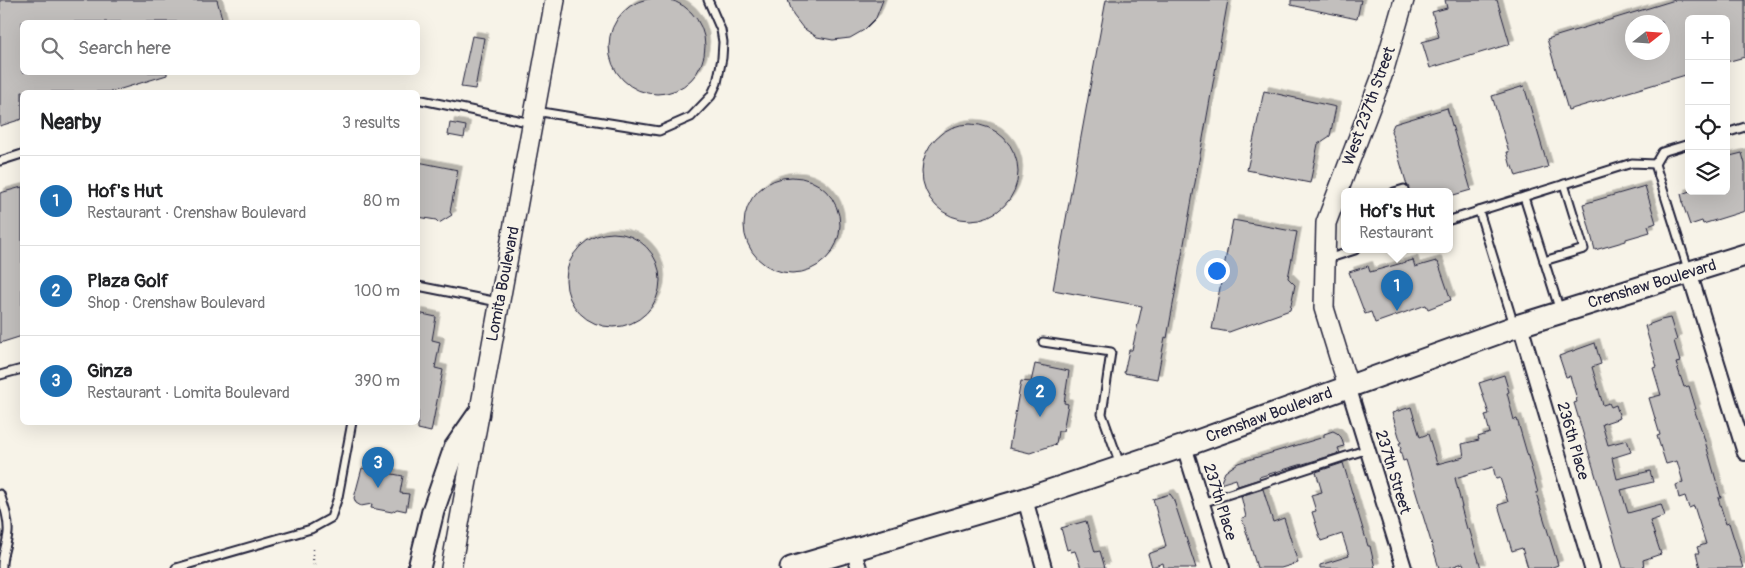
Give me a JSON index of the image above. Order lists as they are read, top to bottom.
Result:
{
  "streets": {
    "main road": ["West 237th Street", "Lomita Boulevard", "Crenshaw Boulevard"],
    "street": ["236th Place", "237th Street", "237th Place"]
  },
  "crossings": [
    ["West 237th Street", "Crenshaw Boulevard"],
    ["West 237th Street", "237th Street"],
    ["Crenshaw Boulevard", "236th Place"],
    ["Crenshaw Boulevard", "237th Street"],
    ["Crenshaw Boulevard", "237th Place"]
  ],
  "north": "right",
  "page": {
    "map_buttons": ["+", "−"],
    "search": "Search here",
    "heading": ["Nearby", "3 results"],
    "list": [
      {
        "mark": "1",
        "name": "Hof's Hut",
        "note": "Restaurant · Crenshaw Boulevard",
        "value": "80 m"
      },
      {
        "mark": "2",
        "name": "Plaza Golf",
        "note": "Shop · Crenshaw Boulevard",
        "value": "100 m"
      },
      {
        "mark": "3",
        "name": "Ginza",
        "note": "Restaurant · Lomita Boulevard",
        "value": "390 m"
      }
    ],
    "popup": ["Hof's Hut", "Restaurant"],
    "pins": ["1", "2", "3"]
  }
}
